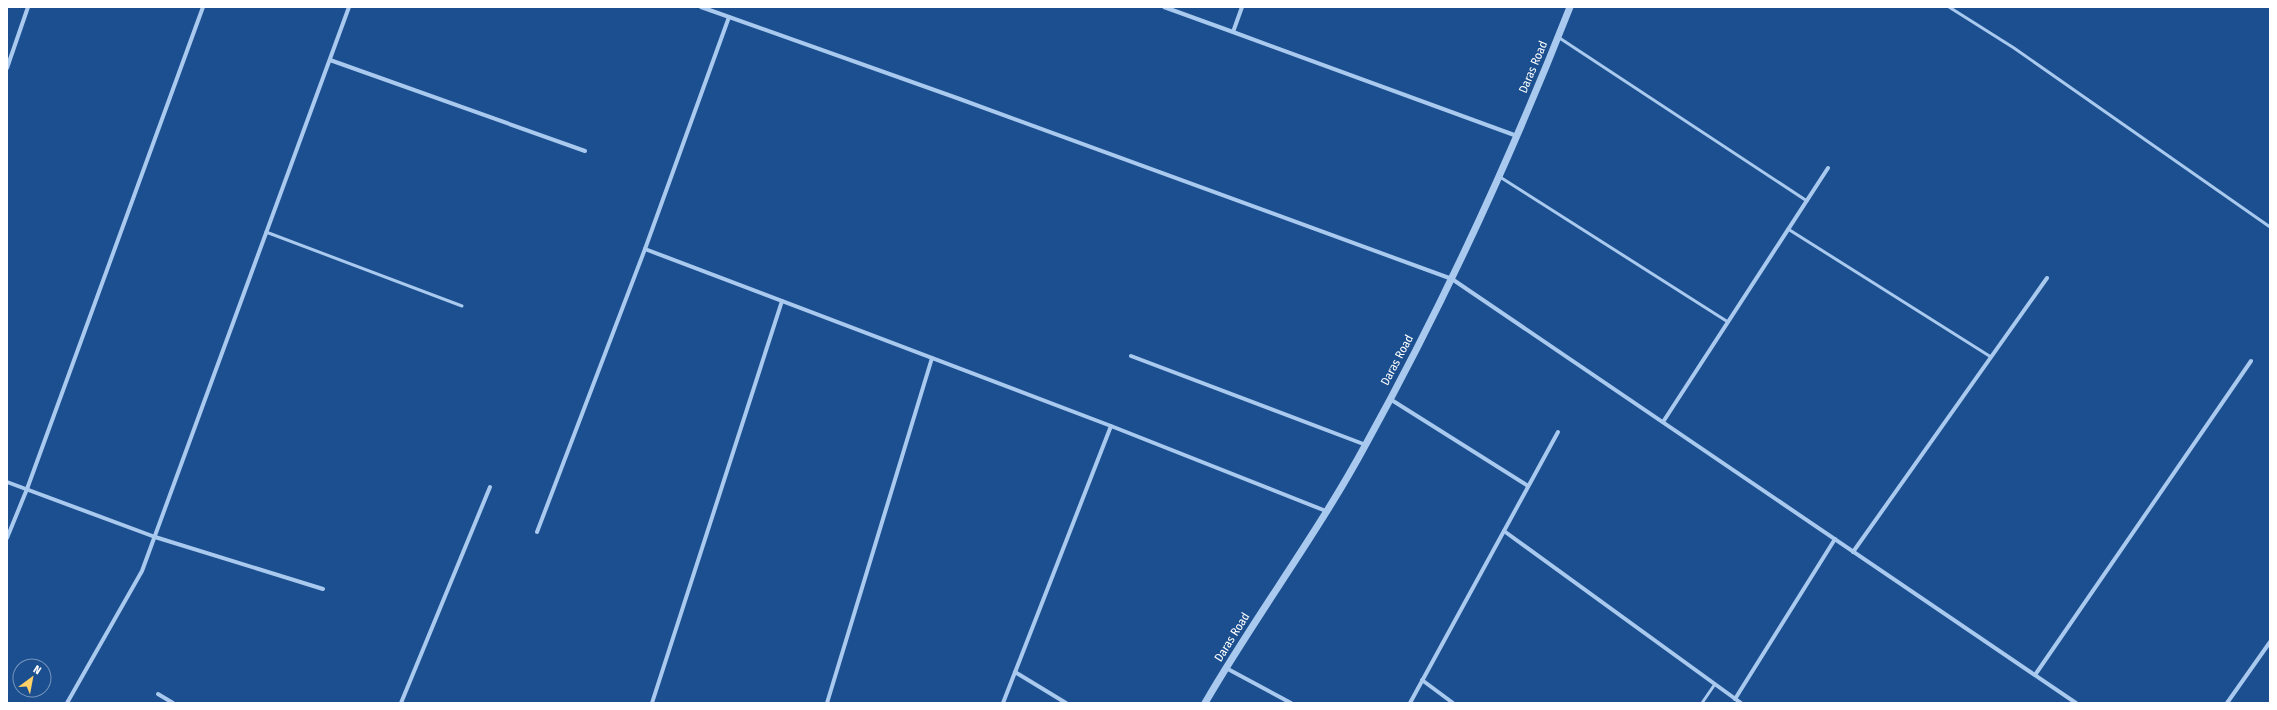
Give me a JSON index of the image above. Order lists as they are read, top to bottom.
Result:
{
  "streets": {
    "street": ["Daras Road"]
  },
  "north": "top right"
}
